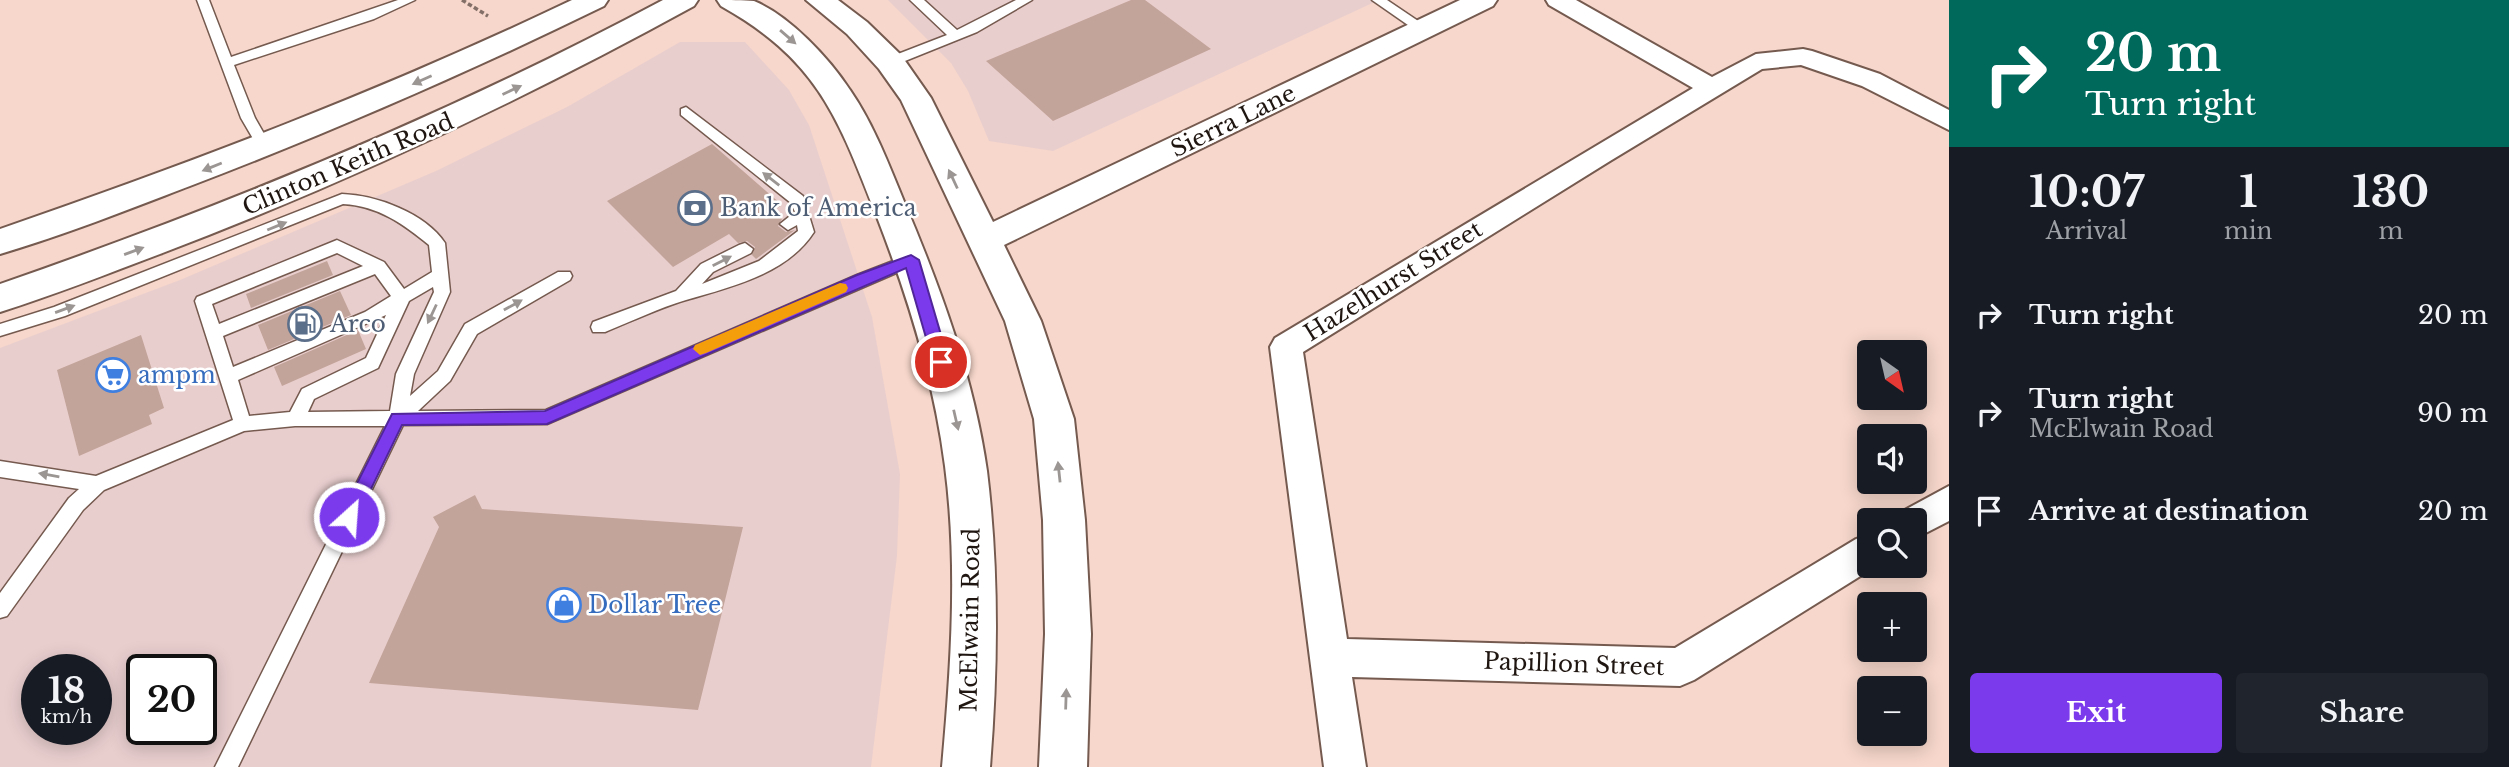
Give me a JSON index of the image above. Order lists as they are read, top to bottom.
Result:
{
  "streets": {
    "main road": ["Sierra Lane", "Clinton Keith Road", "McElwain Road"],
    "street": ["Hazelhurst Street", "Papillion Street"]
  },
  "crossings": [
    ["Hazelhurst Street", "Papillion Street"]
  ],
  "places": {
    "bank": ["Bank of America"],
    "fuel station": ["Arco"],
    "supermarket": ["ampm"],
    "shop": ["Dollar Tree"]
  },
  "north": "bottom right",
  "page": {
    "turn": ["20 m", "Turn right"],
    "eta": [
      "10:07",
      "Arrival",
      "1",
      "min",
      "130",
      "m"
    ],
    "list": [
      {
        "name": "Turn right",
        "value": "20 m"
      },
      {
        "name": "Turn right",
        "note": "McElwain Road",
        "value": "90 m"
      },
      {
        "name": "Arrive at destination",
        "value": "20 m"
      }
    ],
    "map_buttons": ["+", "−"],
    "speed": "18 km/h",
    "limit": "20",
    "buttons": ["Exit", "Share"]
  }
}
